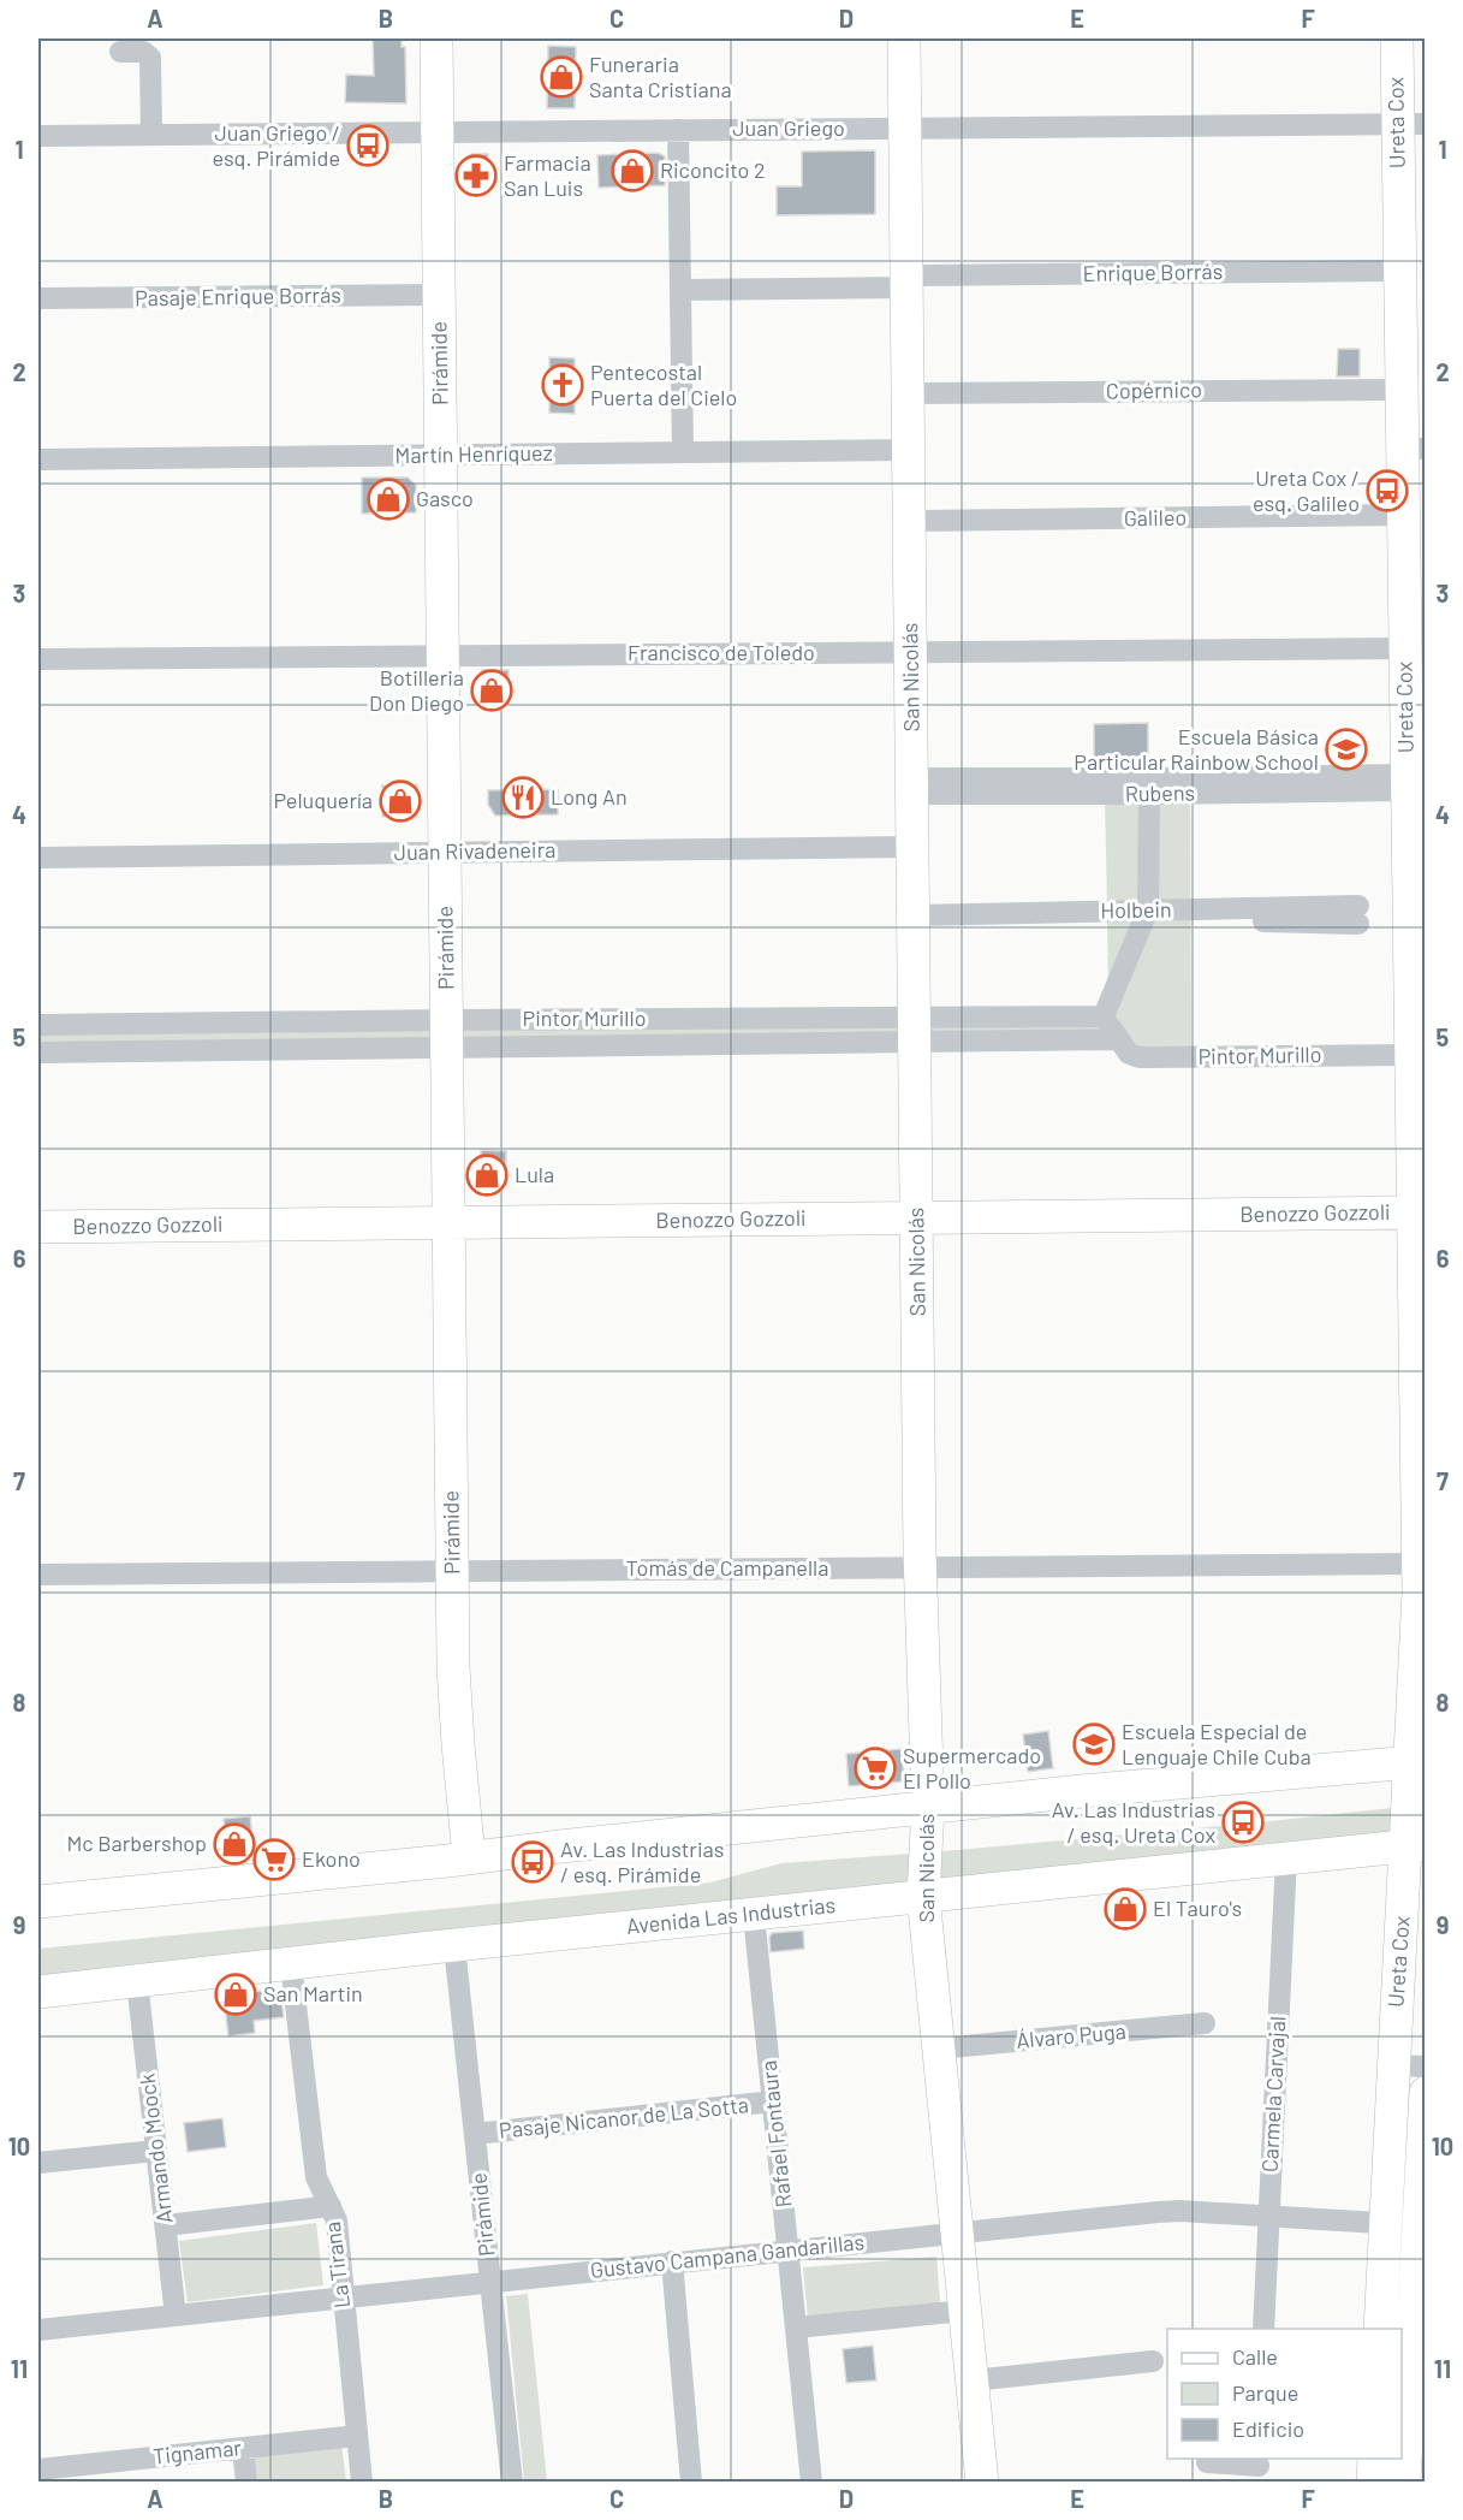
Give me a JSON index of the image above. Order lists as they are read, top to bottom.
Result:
{
  "streets": {
    "street": [
      "Ureta Cox",
      "Juan Griego",
      "Enrique Borrás",
      "Pasaje Enrique Borrás",
      "Pirámide",
      "Copérnico",
      "Martín Henríquez",
      "Galileo",
      "Francisco de Toledo",
      "San Nicolás",
      "Rubens",
      "Juan Rivadeneira",
      "Holbein",
      "Pintor Murillo",
      "Benozzo Gozzoli",
      "Tomás de Campanella",
      "Avenida Las Industrias",
      "Álvaro Puga",
      "Carmela Carvajal",
      "Pasaje Nicanor de La Sotta",
      "Rafael Fontaura",
      "Armando Moock",
      "Gustavo Campana Gandarillas",
      "La Tirana",
      "Tignamar"
    ]
  },
  "crossings": [
    ["Ureta Cox", "Juan Griego"],
    ["Ureta Cox", "Enrique Borrás"],
    ["Ureta Cox", "Copérnico"],
    ["Ureta Cox", "Galileo"],
    ["Ureta Cox", "Francisco de Toledo"],
    ["Ureta Cox", "Rubens"],
    ["Ureta Cox", "Pintor Murillo"],
    ["Ureta Cox", "Benozzo Gozzoli"],
    ["Ureta Cox", "Tomás de Campanella"],
    ["Ureta Cox", "Avenida Las Industrias"],
    ["Ureta Cox", "Gustavo Campana Gandarillas"],
    ["Juan Griego", "Pirámide"],
    ["Juan Griego", "San Nicolás"],
    ["Enrique Borrás", "San Nicolás"],
    ["Pasaje Enrique Borrás", "Pirámide"],
    ["Pirámide", "Martín Henríquez"],
    ["Pirámide", "Francisco de Toledo"],
    ["Pirámide", "Juan Rivadeneira"],
    ["Pirámide", "Pintor Murillo"],
    ["Pirámide", "Benozzo Gozzoli"],
    ["Pirámide", "Tomás de Campanella"],
    ["Pirámide", "Avenida Las Industrias"],
    ["Pirámide", "Pasaje Nicanor de La Sotta"],
    ["Pirámide", "Gustavo Campana Gandarillas"],
    ["Copérnico", "San Nicolás"],
    ["Martín Henríquez", "San Nicolás"],
    ["Galileo", "San Nicolás"],
    ["Francisco de Toledo", "San Nicolás"],
    ["San Nicolás", "Rubens"],
    ["San Nicolás", "Juan Rivadeneira"],
    ["San Nicolás", "Holbein"],
    ["San Nicolás", "Pintor Murillo"],
    ["San Nicolás", "Benozzo Gozzoli"],
    ["San Nicolás", "Tomás de Campanella"],
    ["San Nicolás", "Avenida Las Industrias"],
    ["San Nicolás", "Álvaro Puga"],
    ["San Nicolás", "Gustavo Campana Gandarillas"],
    ["Avenida Las Industrias", "Carmela Carvajal"],
    ["Avenida Las Industrias", "Rafael Fontaura"],
    ["Avenida Las Industrias", "Armando Moock"],
    ["Avenida Las Industrias", "La Tirana"],
    ["Carmela Carvajal", "Gustavo Campana Gandarillas"],
    ["Pasaje Nicanor de La Sotta", "Rafael Fontaura"],
    ["Rafael Fontaura", "Gustavo Campana Gandarillas"],
    ["Armando Moock", "Gustavo Campana Gandarillas"],
    ["Gustavo Campana Gandarillas", "La Tirana"],
    ["La Tirana", "Tignamar"]
  ],
  "places": {
    "shop": [
      "Funeraria Santa Cristiana",
      "Riconcito 2",
      "Gasco",
      "Botilleria Don Diego",
      "Peluquería",
      "Lula",
      "Mc Barbershop",
      "El Tauro's",
      "San Martin"
    ],
    "bus stop": [
      "Juan Griego / esq. Pirámide",
      "Ureta Cox / esq. Galileo",
      "Av. Las Industrias / esq. Ureta Cox",
      "Av. Las Industrias / esq. Pirámide"
    ],
    "pharmacy": ["Farmacia San Luis"],
    "church": ["Pentecostal Puerta del Cielo"],
    "school or university": ["Escuela Básica Particular Rainbow School", "Escuela Especial de Lenguaje Chile Cuba"],
    "restaurant": ["Long An"],
    "supermarket": ["Supermercado El Pollo", "Ekono"]
  },
  "legend": ["Calle", "Parque", "Edificio"],
  "grid": {
    "columns": [
      "A",
      "B",
      "C",
      "D",
      "E",
      "F"
    ],
    "rows": [
      "1",
      "2",
      "3",
      "4",
      "5",
      "6",
      "7",
      "8",
      "9",
      "10",
      "11"
    ]
  }
}
